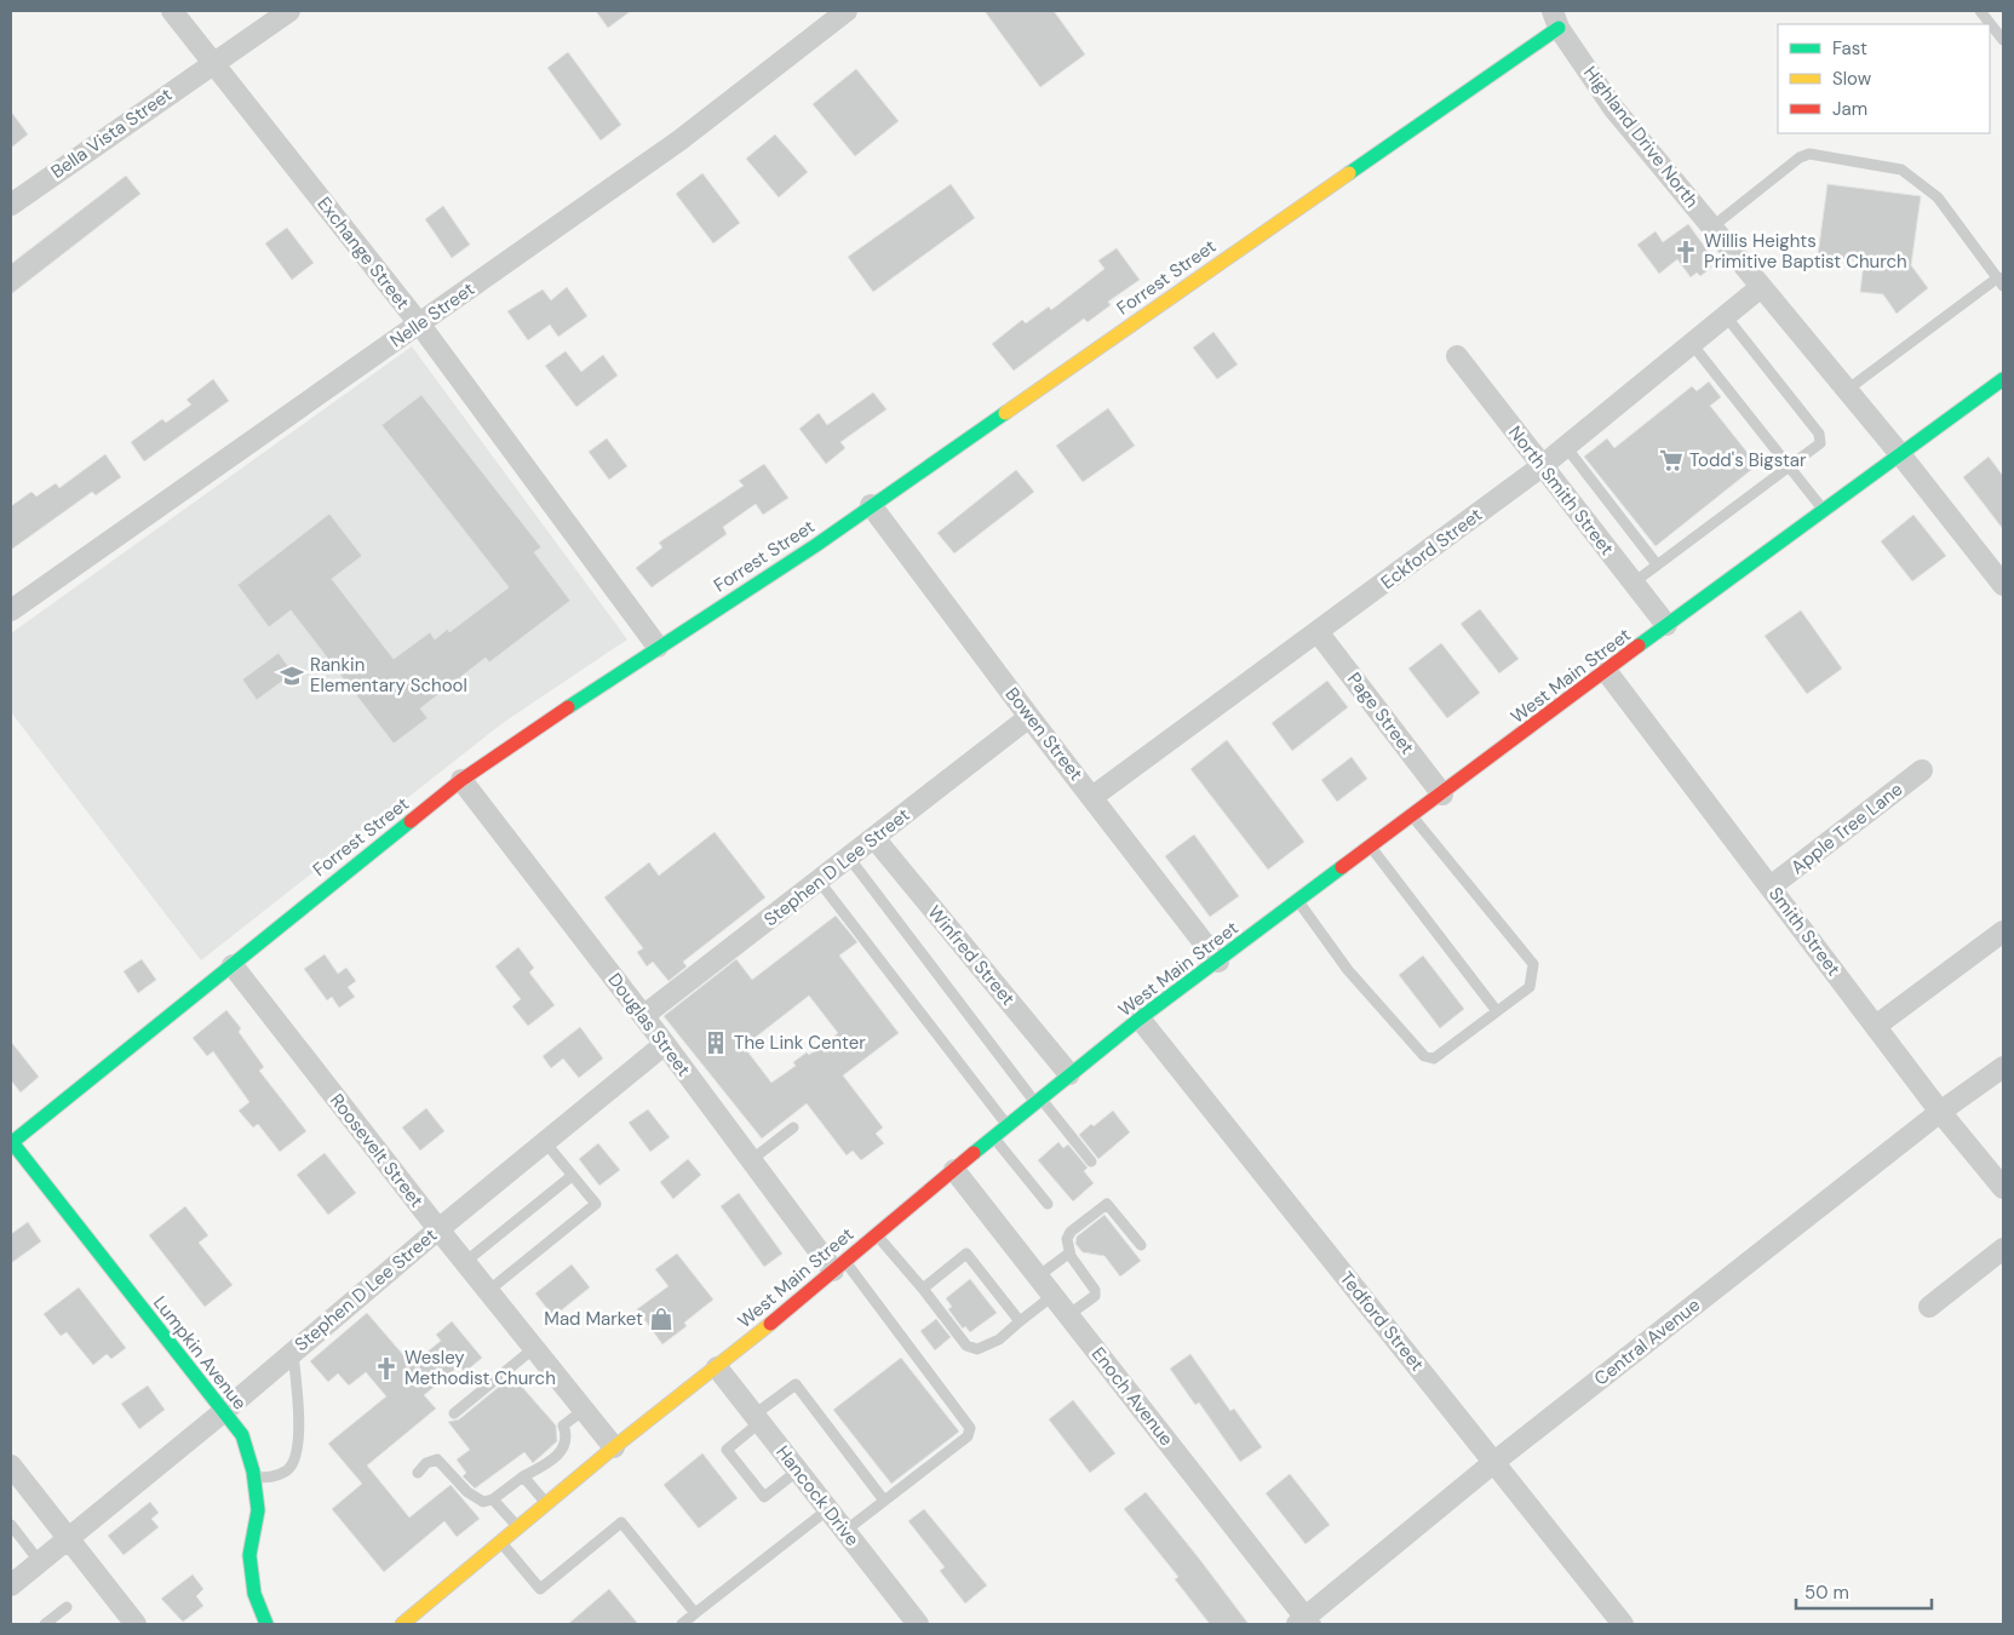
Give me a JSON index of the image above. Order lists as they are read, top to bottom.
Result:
{
  "streets": {
    "street": [
      "Bella Vista Street",
      "Highland Drive North",
      "Exchange Street",
      "Forrest Street",
      "Nelle Street",
      "North Smith Street",
      "Eckford Street",
      "West Main Street",
      "Page Street",
      "Bowen Street",
      "Apple Tree Lane",
      "Stephen D Lee Street",
      "Smith Street",
      "Winfred Street",
      "Douglas Street",
      "Roosevelt Street",
      "Tedford Street",
      "Central Avenue",
      "Lumpkin Avenue",
      "Enoch Avenue",
      "Hancock Drive"
    ]
  },
  "crossings": [
    ["Bella Vista Street", "Exchange Street"],
    ["Highland Drive North", "Forrest Street"],
    ["Highland Drive North", "Eckford Street"],
    ["Highland Drive North", "West Main Street"],
    ["Exchange Street", "Forrest Street"],
    ["Exchange Street", "Nelle Street"],
    ["Forrest Street", "Bowen Street"],
    ["Forrest Street", "Douglas Street"],
    ["Forrest Street", "Roosevelt Street"],
    ["Forrest Street", "Lumpkin Avenue"],
    ["North Smith Street", "Eckford Street"],
    ["North Smith Street", "West Main Street"],
    ["Eckford Street", "Page Street"],
    ["Eckford Street", "Bowen Street"],
    ["West Main Street", "Page Street"],
    ["West Main Street", "Bowen Street"],
    ["West Main Street", "Smith Street"],
    ["West Main Street", "Winfred Street"],
    ["West Main Street", "Douglas Street"],
    ["West Main Street", "Roosevelt Street"],
    ["West Main Street", "Tedford Street"],
    ["West Main Street", "Enoch Avenue"],
    ["West Main Street", "Hancock Drive"],
    ["Bowen Street", "Stephen D Lee Street"],
    ["Apple Tree Lane", "Smith Street"],
    ["Stephen D Lee Street", "Winfred Street"],
    ["Stephen D Lee Street", "Douglas Street"],
    ["Stephen D Lee Street", "Roosevelt Street"],
    ["Stephen D Lee Street", "Lumpkin Avenue"],
    ["Smith Street", "Central Avenue"],
    ["Tedford Street", "Central Avenue"],
    ["Central Avenue", "Enoch Avenue"]
  ],
  "places": {
    "church": ["Willis Heights Primitive Baptist Church", "Wesley Methodist Church"],
    "supermarket": ["Todd's Bigstar"],
    "school or university": ["Rankin Elementary School"],
    "building": ["The Link Center"],
    "shop": ["Mad Market"]
  },
  "legend": ["Fast", "Slow", "Jam"],
  "scale_bar": "50 m"
}
